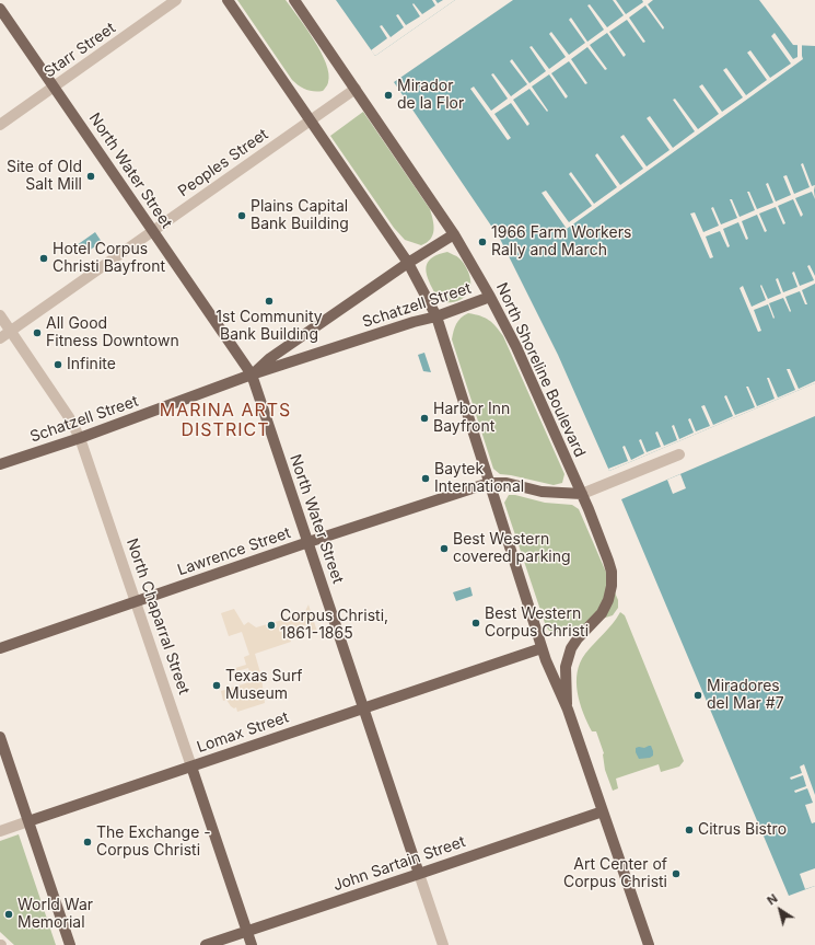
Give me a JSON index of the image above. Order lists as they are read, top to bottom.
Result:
{
  "streets": {
    "main road": [
      "North Water Street",
      "Schatzell Street",
      "North Shoreline Boulevard",
      "Lawrence Street",
      "North Chaparral Street",
      "Lomax Street",
      "John Sartain Street"
    ],
    "street": ["Starr Street", "Peoples Street"]
  },
  "crossings": [
    ["Starr Street", "North Water Street"],
    ["Peoples Street", "North Water Street"],
    ["Peoples Street", "North Shoreline Boulevard"],
    ["Peoples Street", "North Chaparral Street"],
    ["North Water Street", "Schatzell Street"],
    ["North Water Street", "Lawrence Street"],
    ["North Water Street", "Lomax Street"],
    ["North Water Street", "John Sartain Street"],
    ["Schatzell Street", "North Shoreline Boulevard"],
    ["Schatzell Street", "North Chaparral Street"],
    ["North Shoreline Boulevard", "Lawrence Street"],
    ["North Shoreline Boulevard", "Lomax Street"],
    ["North Shoreline Boulevard", "John Sartain Street"],
    ["Lawrence Street", "North Chaparral Street"],
    ["North Chaparral Street", "Lomax Street"],
    ["North Chaparral Street", "John Sartain Street"]
  ],
  "districts": ["MARINA ARTS DISTRICT"],
  "places": [
    "Mirador de la Flor",
    "Site of Old Salt Mill",
    "Plains Capital Bank Building",
    "1966 Farm Workers Rally and March",
    "Hotel Corpus Christi Bayfront",
    "1st Community Bank Building",
    "All Good Fitness Downtown",
    "Infinite",
    "Harbor Inn Bayfront",
    "Baytek International",
    "Best Western covered parking",
    "Best Western Corpus Christi",
    "Corpus Christi, 1861-1865",
    "Texas Surf Museum",
    "Miradores del Mar #7",
    "Citrus Bistro",
    "The Exchange - Corpus Christi",
    "Art Center of Corpus Christi",
    "World War Memorial"
  ],
  "north": "top left"
}
